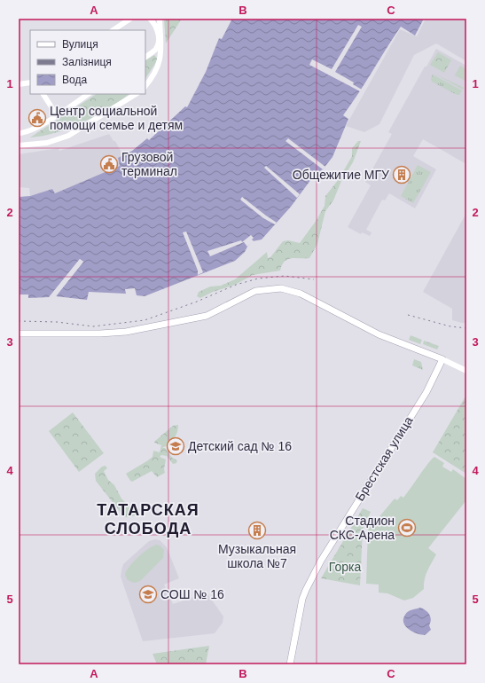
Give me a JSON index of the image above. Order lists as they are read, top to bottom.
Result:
{
  "streets": {
    "main road": ["Брестская улица"]
  },
  "districts": ["ТАТАРСКАЯ СЛОБОДА"],
  "parks": ["Горка"],
  "places": {
    "public building": ["Центр социальной помощи семье и детям", "Грузовой терминал"],
    "building": ["Общежитие МГУ", "Музыкальная школа №7"],
    "school or university": ["Детский сад № 16", "СОШ № 16"],
    "sports": ["Стадион СКС-Арена"]
  },
  "legend": ["Вулиця", "Залізниця", "Вода"],
  "grid": {
    "columns": ["A", "B", "C"],
    "rows": [
      "1",
      "2",
      "3",
      "4",
      "5"
    ]
  }
}
